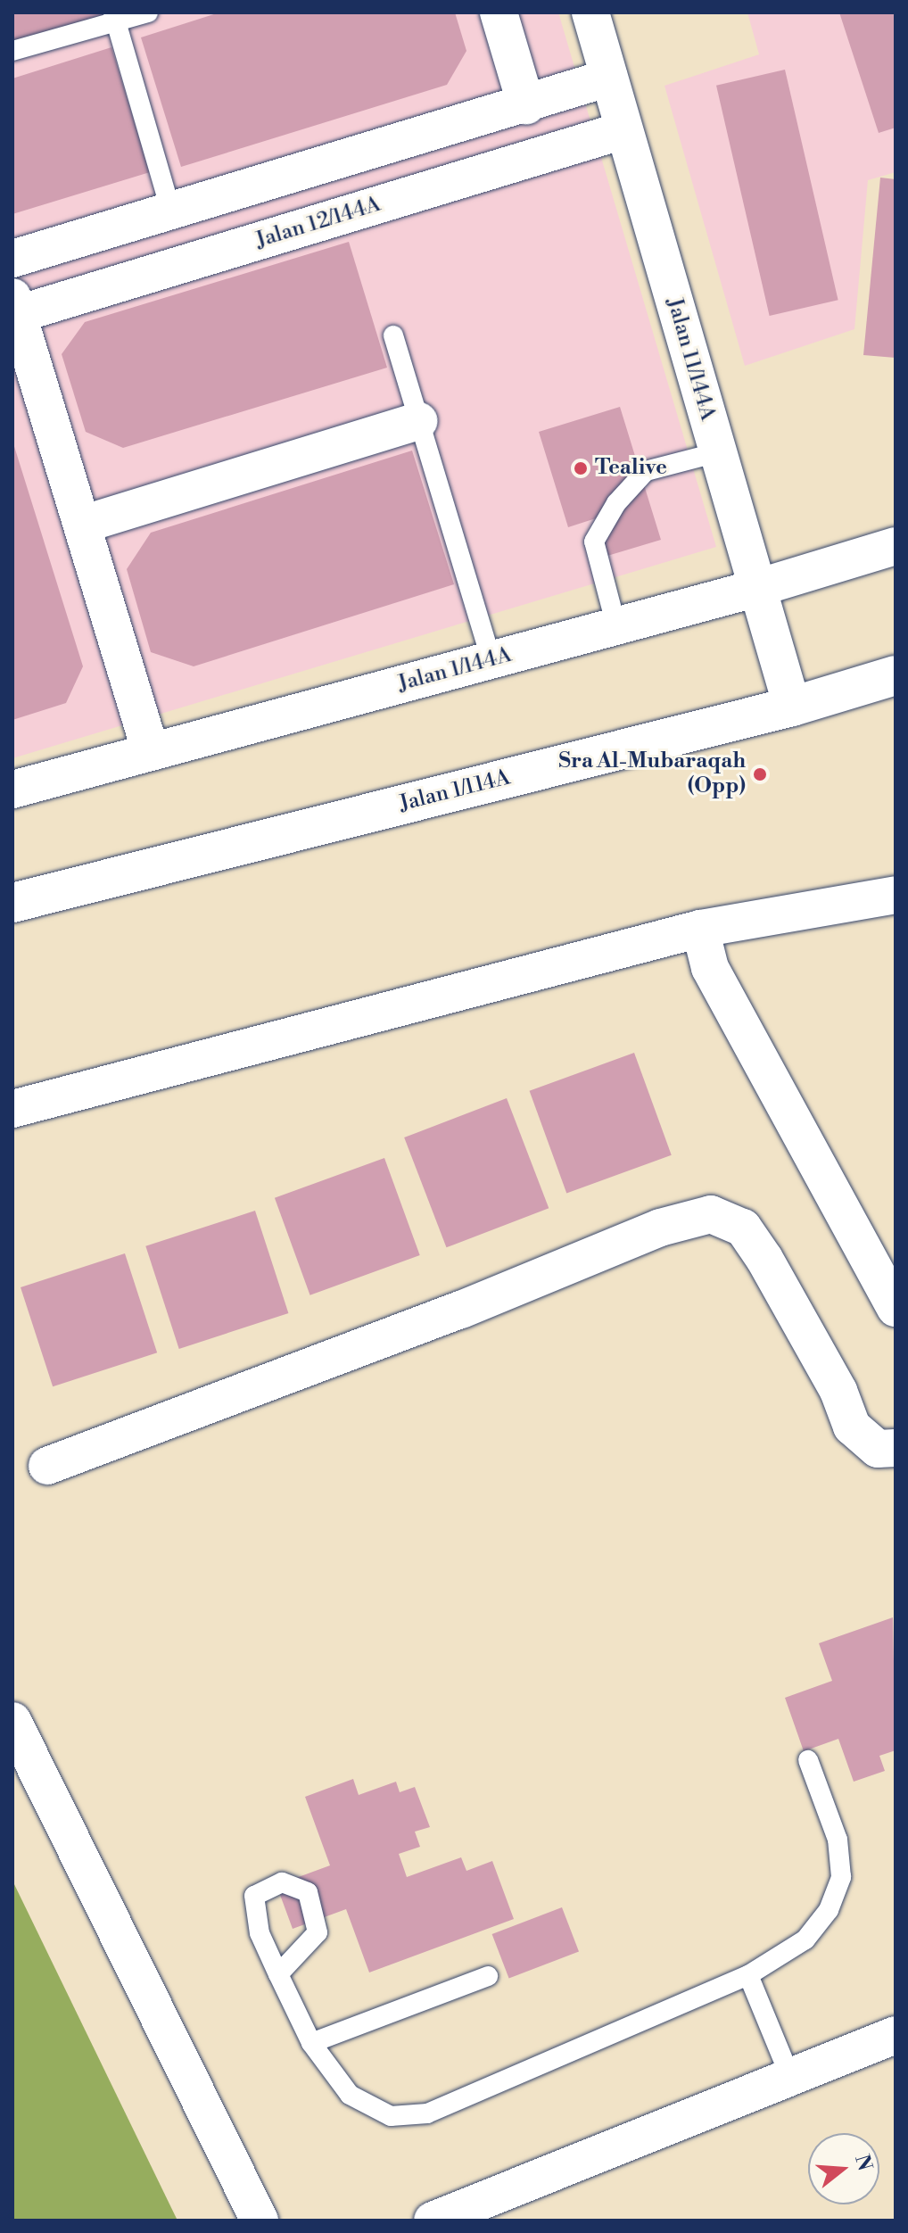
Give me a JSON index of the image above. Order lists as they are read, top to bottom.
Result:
{
  "streets": {
    "street": [
      "Jalan 12/144A",
      "Jalan 11/144A",
      "Jalan 1/144A",
      "Jalan 1/114A"
    ]
  },
  "crossings": [
    ["Jalan 12/144A", "Jalan 11/144A"],
    ["Jalan 11/144A", "Jalan 1/144A"],
    ["Jalan 11/144A", "Jalan 1/114A"]
  ],
  "places": ["Tealive", "Sra Al-Mubaraqah (Opp)"],
  "north": "right"
}
